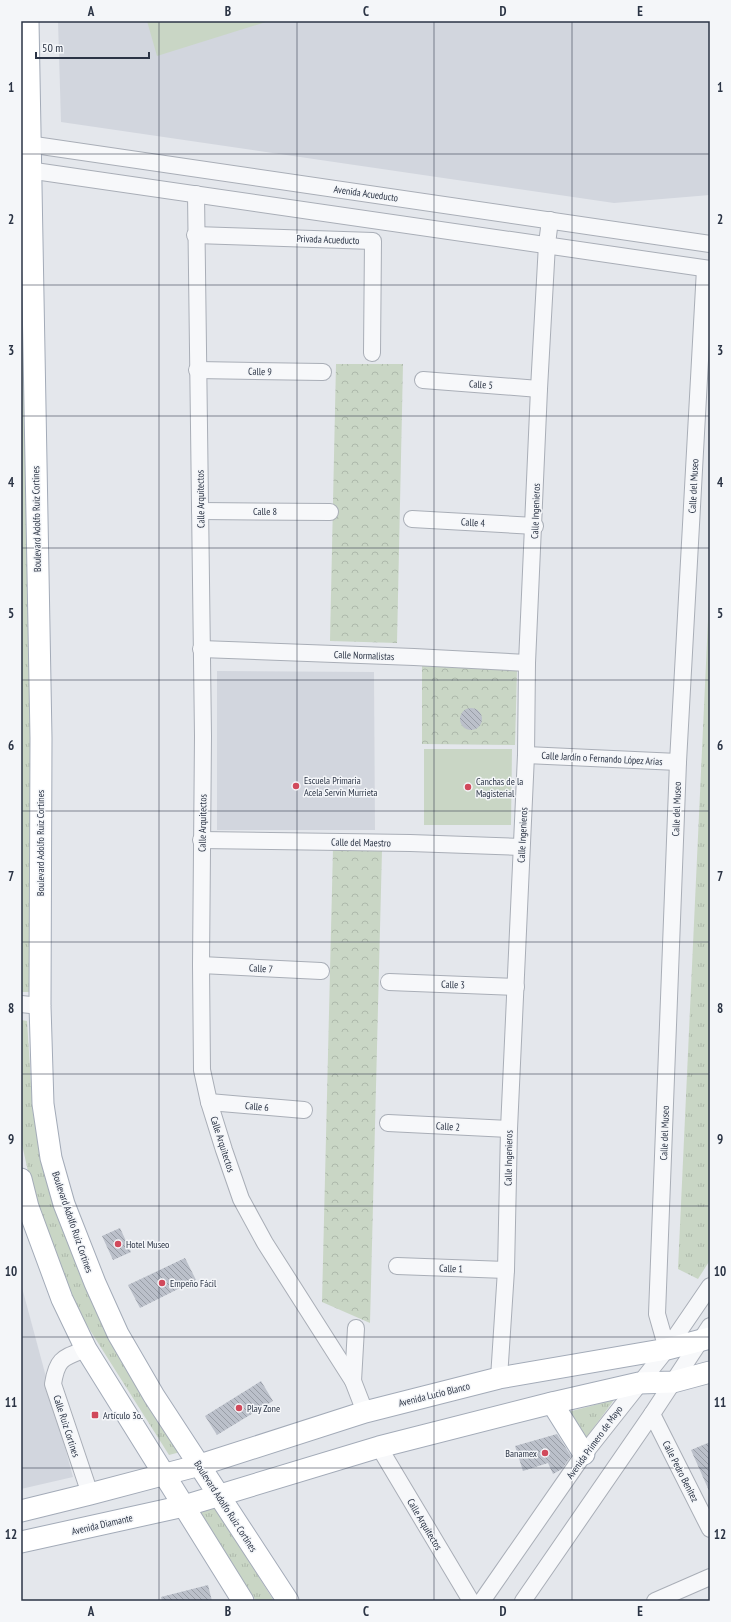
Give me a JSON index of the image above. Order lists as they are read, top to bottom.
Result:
{
  "streets": {
    "main road": ["Boulevard Adolfo Ruiz Cortines", "Avenida Lucio Blanco", "Avenida Diamante"],
    "street": [
      "Avenida Acueducto",
      "Privada Acueducto",
      "Calle 9",
      "Calle 5",
      "Calle del Museo",
      "Calle Arquitectos",
      "Calle 8",
      "Calle Ingenieros",
      "Calle 4",
      "Calle Normalistas",
      "Calle Jardín o Fernando López Arias",
      "Calle del Maestro",
      "Calle 7",
      "Calle 3",
      "Calle 6",
      "Calle 2",
      "Calle 1",
      "Calle Ruiz Cortines",
      "Avenida Primero de Mayo",
      "Calle Pedro Benítez"
    ]
  },
  "crossings": [
    ["Avenida Acueducto", "Calle Ingenieros"],
    ["Avenida Acueducto", "Boulevard Adolfo Ruiz Cortines"],
    ["Privada Acueducto", "Calle Arquitectos"],
    ["Calle 9", "Calle Arquitectos"],
    ["Calle 5", "Calle Ingenieros"],
    ["Calle del Museo", "Calle Jardín o Fernando López Arias"],
    ["Calle del Museo", "Avenida Lucio Blanco"],
    ["Calle del Museo", "Avenida Primero de Mayo"],
    ["Calle Arquitectos", "Calle 8"],
    ["Calle Arquitectos", "Calle Normalistas"],
    ["Calle Arquitectos", "Calle del Maestro"],
    ["Calle Arquitectos", "Calle 7"],
    ["Calle Arquitectos", "Calle 6"],
    ["Calle Arquitectos", "Avenida Lucio Blanco"],
    ["Calle Ingenieros", "Calle 4"],
    ["Calle Ingenieros", "Calle Normalistas"],
    ["Calle Ingenieros", "Calle Jardín o Fernando López Arias"],
    ["Calle Ingenieros", "Calle del Maestro"],
    ["Calle Ingenieros", "Calle 3"],
    ["Calle Ingenieros", "Calle 2"],
    ["Calle Ingenieros", "Calle 1"],
    ["Calle Ingenieros", "Avenida Lucio Blanco"],
    ["Boulevard Adolfo Ruiz Cortines", "Avenida Lucio Blanco"],
    ["Avenida Lucio Blanco", "Avenida Primero de Mayo"]
  ],
  "places": {
    "other": [
      "Escuela Primaria Acela Servín Murrieta",
      "Canchas de la Magisterial",
      "Hotel Museo",
      "Empeño Fácil",
      "Play Zone",
      "Banamex"
    ],
    "transit": ["Artículo 3o."]
  },
  "scale_bar": "50 m",
  "grid": {
    "columns": [
      "A",
      "B",
      "C",
      "D",
      "E"
    ],
    "rows": [
      "1",
      "2",
      "3",
      "4",
      "5",
      "6",
      "7",
      "8",
      "9",
      "10",
      "11",
      "12"
    ]
  }
}
